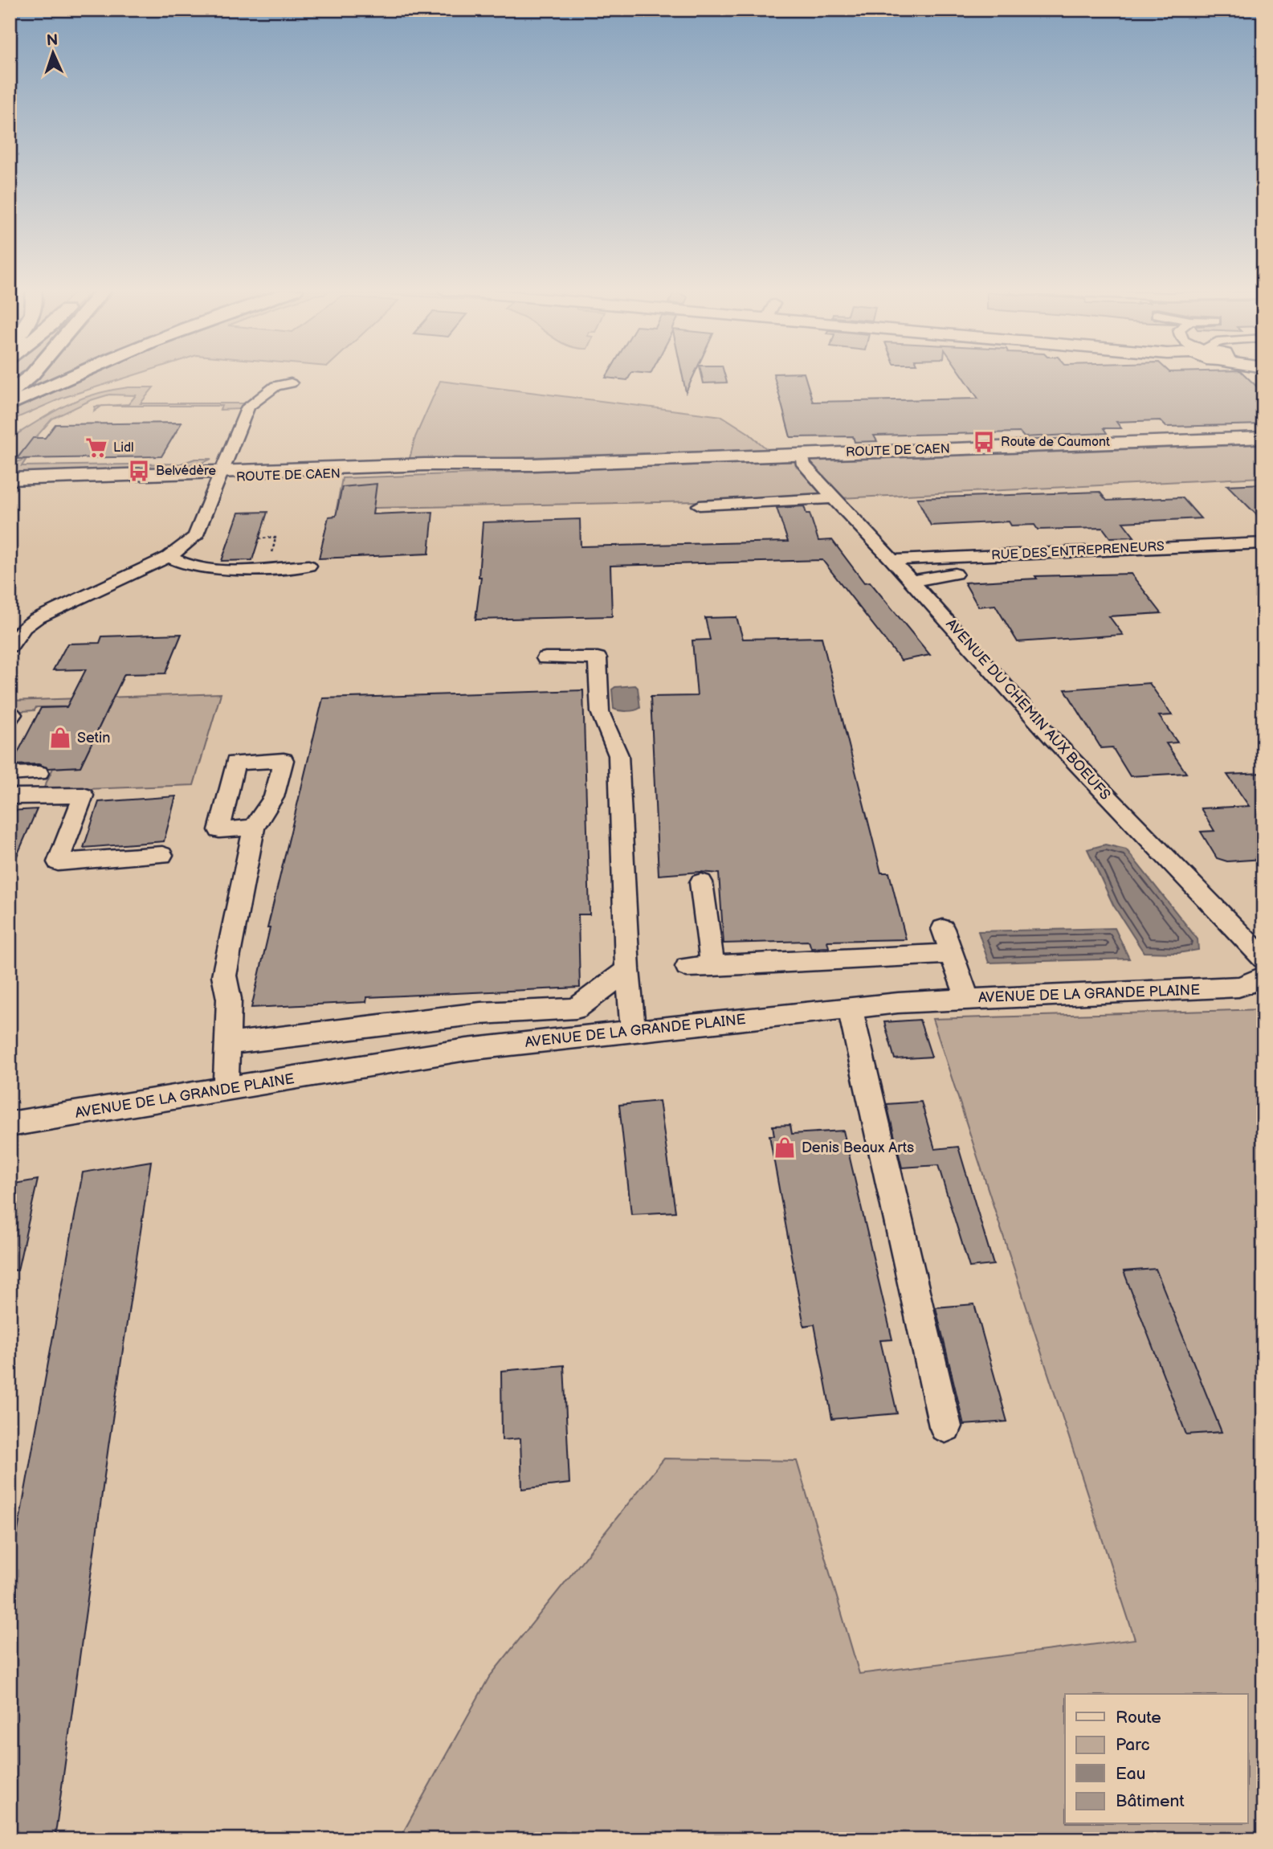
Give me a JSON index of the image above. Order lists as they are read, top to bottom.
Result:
{
  "streets": {
    "main road": ["ROUTE DE CAEN"],
    "street": ["RUE DES ENTREPRENEURS", "AVENUE DU CHEMIN AUX BOEUFS", "AVENUE DE LA GRANDE PLAINE"]
  },
  "crossings": [
    ["ROUTE DE CAEN", "AVENUE DU CHEMIN AUX BOEUFS"],
    ["RUE DES ENTREPRENEURS", "AVENUE DU CHEMIN AUX BOEUFS"]
  ],
  "places": {
    "bus stop": ["Route de Caumont", "Belvédère"],
    "supermarket": ["Lidl"],
    "shop": ["Setin", "Denis Beaux Arts"]
  },
  "legend": [
    "Route",
    "Parc",
    "Eau",
    "Bâtiment"
  ],
  "north": "top"
}
